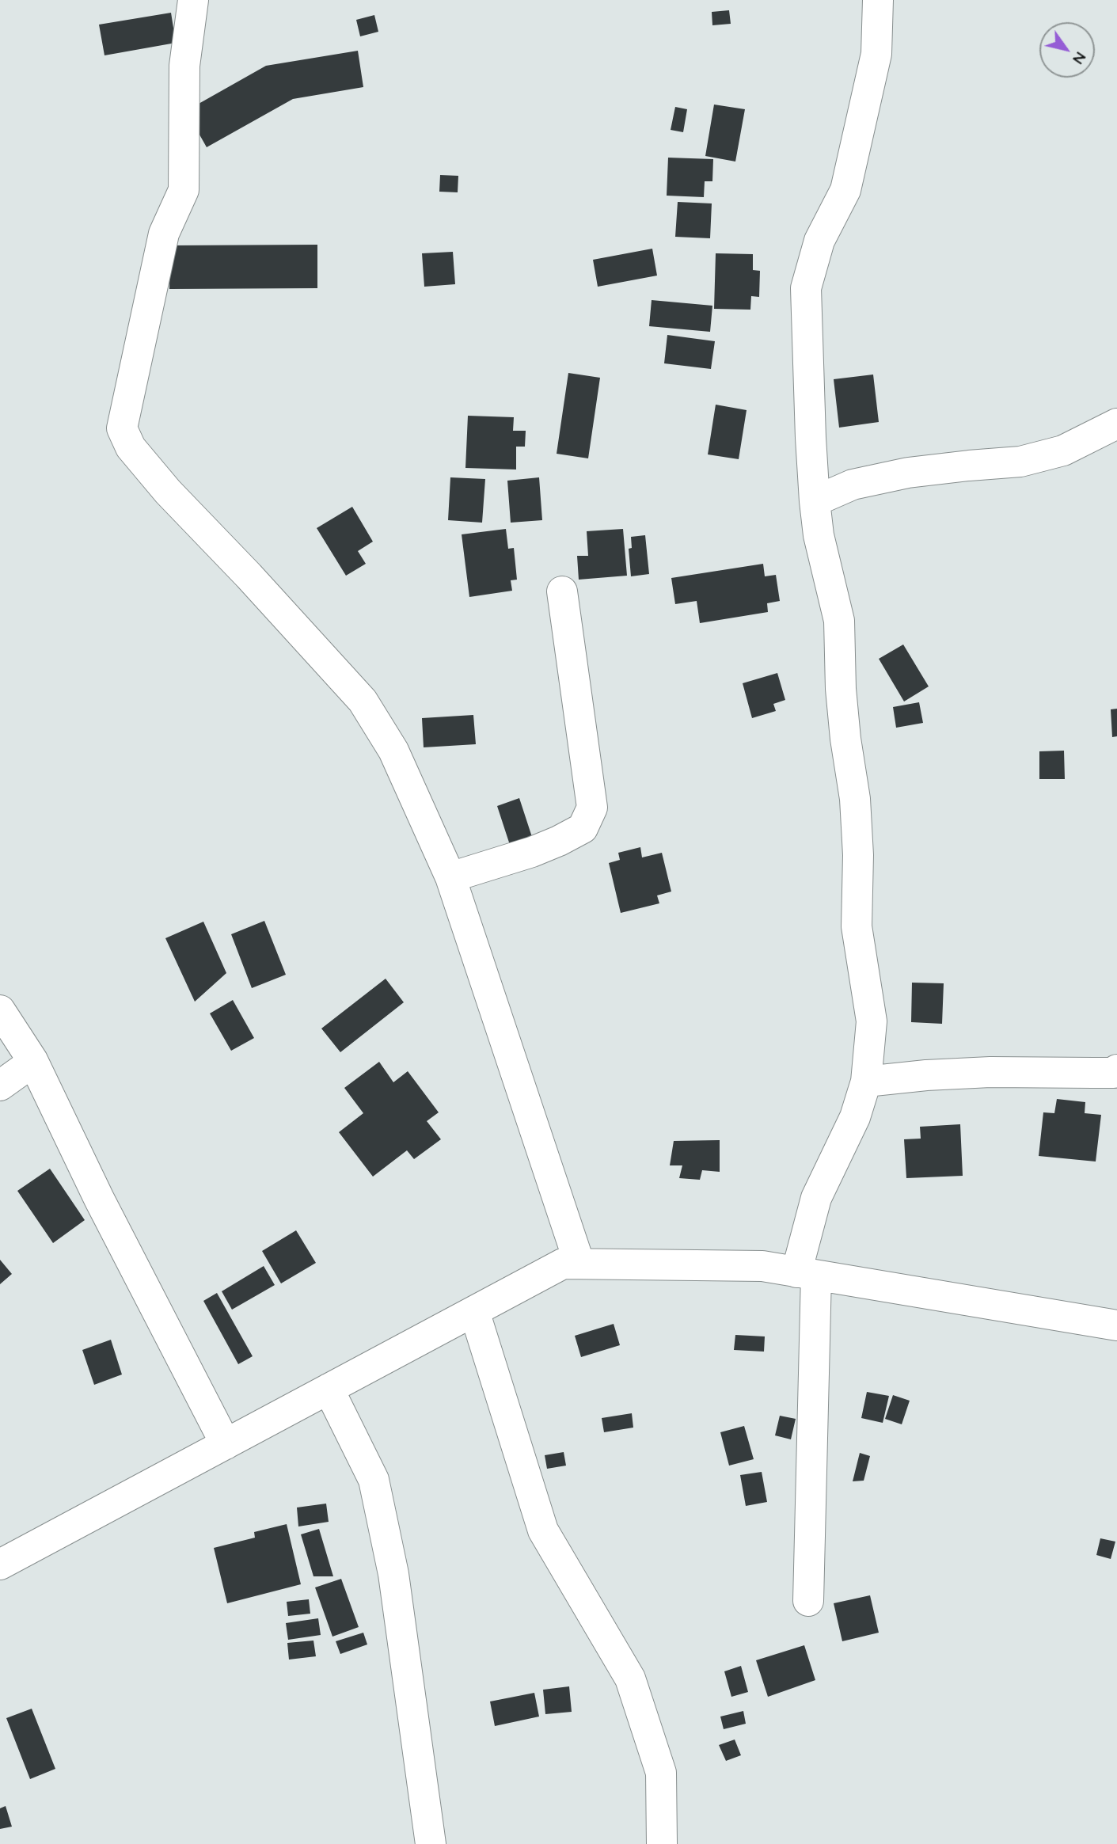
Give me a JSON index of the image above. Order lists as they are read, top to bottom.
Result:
{
  "north": "bottom right"
}
